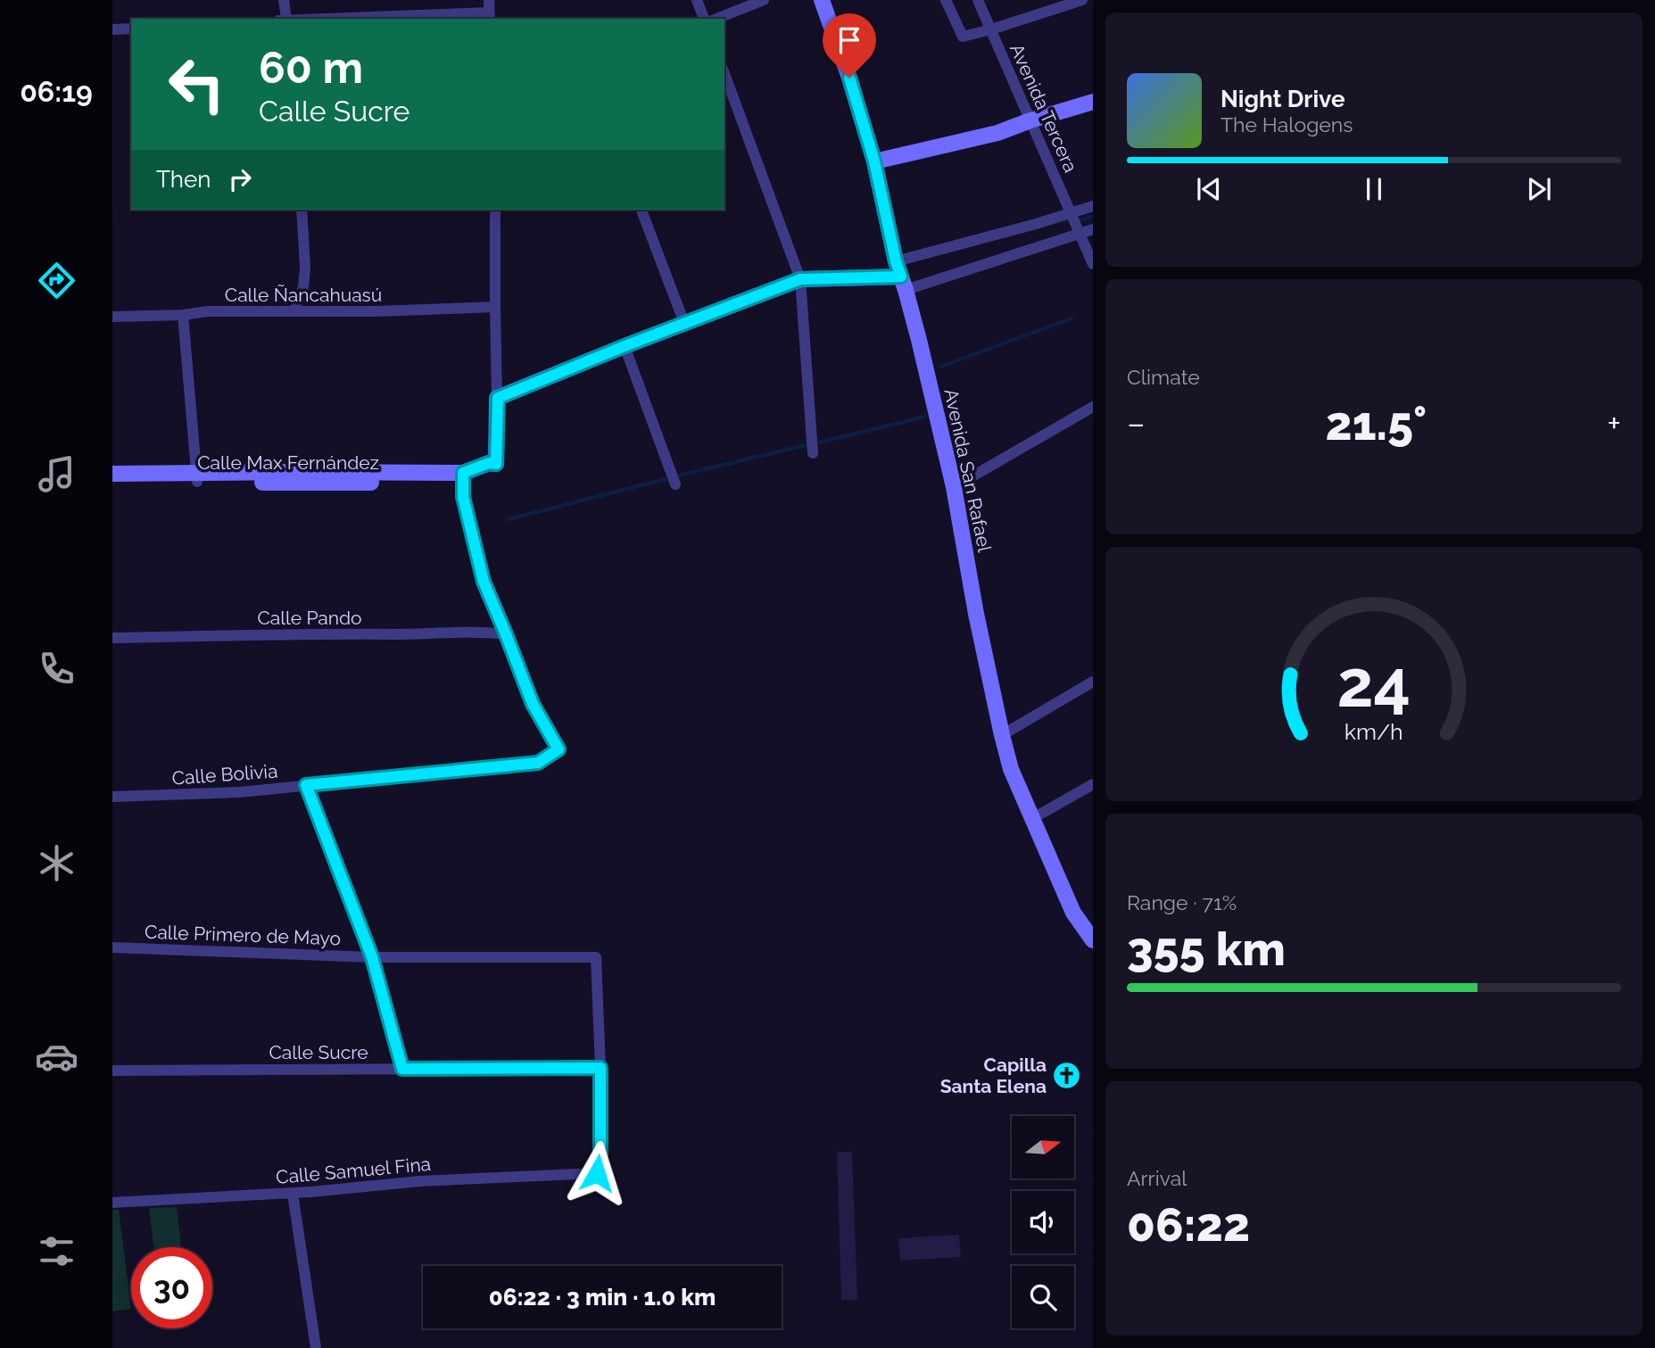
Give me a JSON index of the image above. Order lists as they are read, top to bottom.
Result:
{
  "streets": {
    "street": [
      "Avenida Tercera",
      "Calle Ñancahuasú",
      "Calle Max Fernández",
      "Avenida San Rafael",
      "Calle Pando",
      "Calle Bolivia",
      "Calle Primero de Mayo",
      "Calle Sucre",
      "Calle Samuel Fina"
    ]
  },
  "crossings": [
    ["Calle Pando", "Calle Bolivia"],
    ["Calle Primero de Mayo", "Calle Sucre"],
    ["Calle Primero de Mayo", "Calle Samuel Fina"],
    ["Calle Sucre", "Calle Samuel Fina"]
  ],
  "places": {
    "church": ["Capilla Santa Elena"]
  },
  "north": "right",
  "page": {
    "tabs": "06:19",
    "turn": ["60 m", "Calle Sucre"],
    "song": ["Night Drive", "The Halogens"],
    "then": "Then",
    "tile": [
      "Climate",
      ["Range · 71%", "355 km"],
      ["Arrival", "06:22"]
    ],
    "heat": ["−", "21.5°", "+"],
    "limit": "30",
    "trip": "06:22 · 3 min · 1.0 km",
    "gauge": ["24", "km/h"]
  }
}
